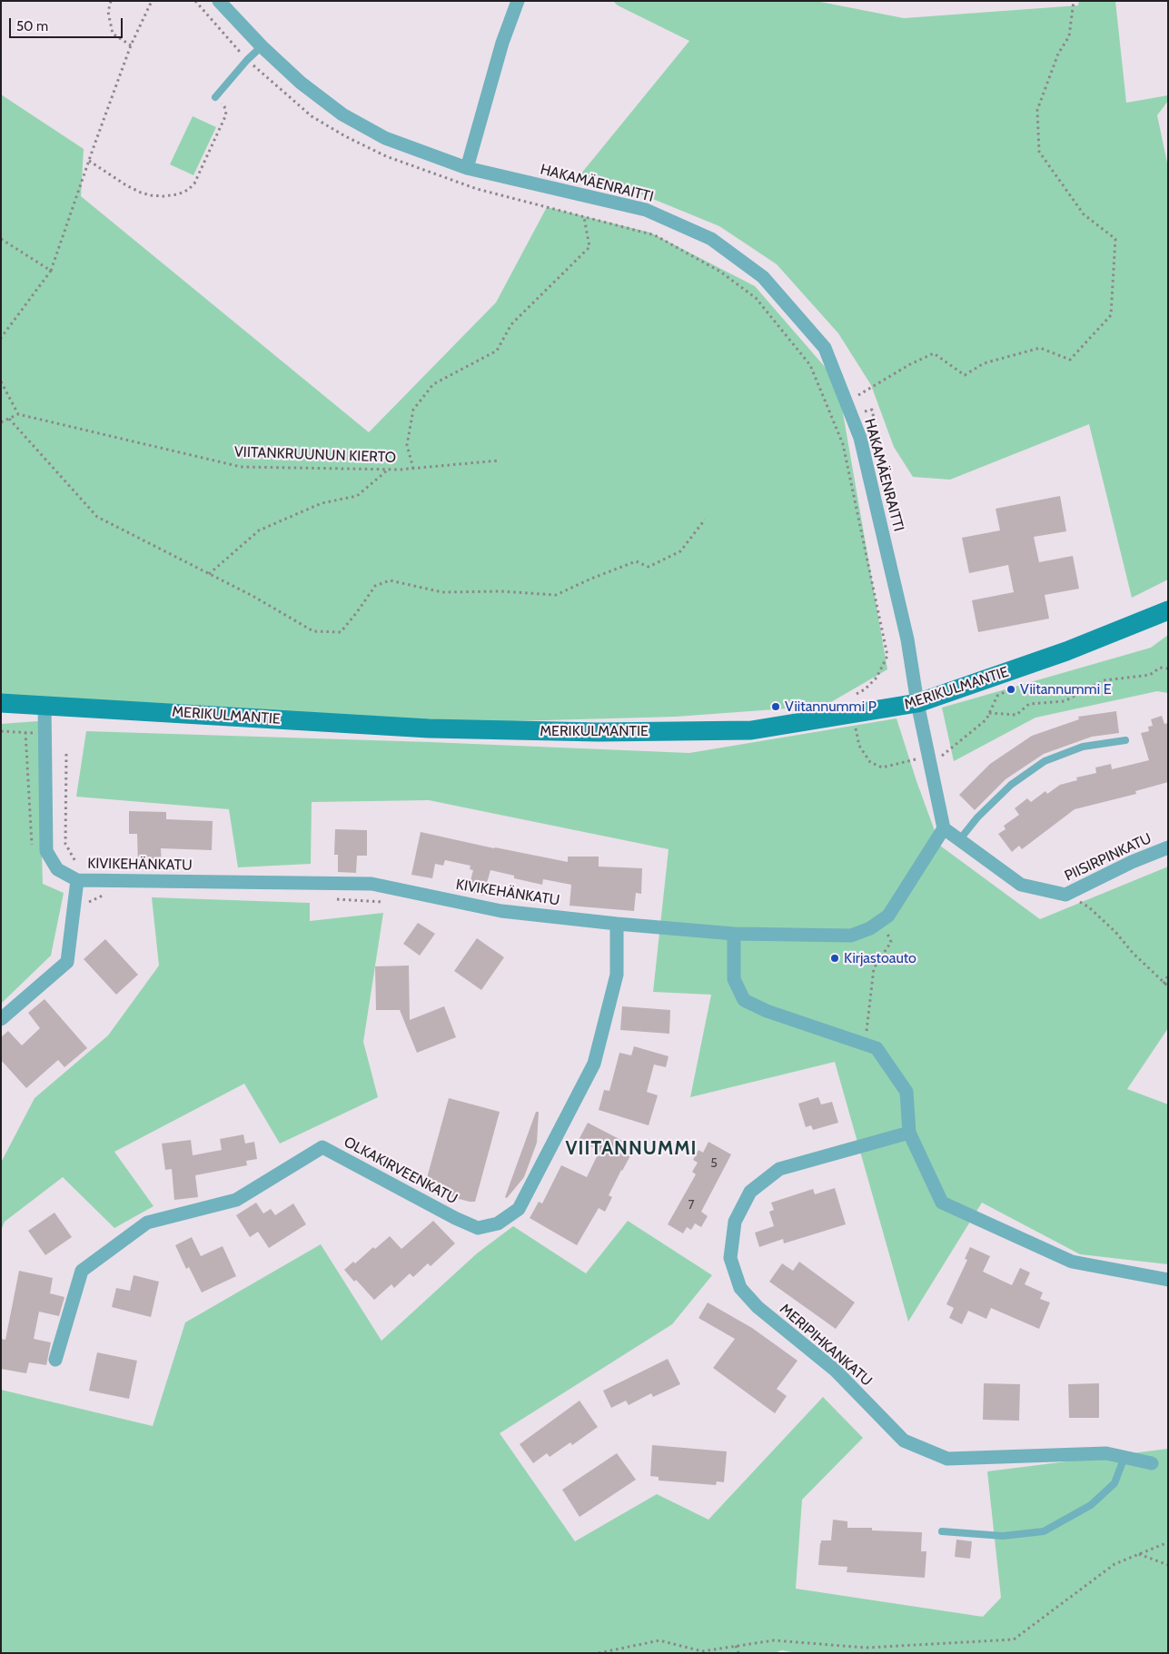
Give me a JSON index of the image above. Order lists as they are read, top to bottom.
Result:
{
  "streets": {
    "street": [
      "HAKAMÄENRAITTI",
      "MERIKULMANTIE",
      "PIISIRPINKATU",
      "KIVIKEHÄNKATU",
      "OLKAKIRVEENKATU",
      "MERIPIHKANKATU"
    ],
    "path": ["VIITANKRUUNUN KIERTO"]
  },
  "crossings": [
    ["HAKAMÄENRAITTI", "MERIKULMANTIE"],
    ["MERIKULMANTIE", "KIVIKEHÄNKATU"],
    ["PIISIRPINKATU", "KIVIKEHÄNKATU"],
    ["KIVIKEHÄNKATU", "OLKAKIRVEENKATU"]
  ],
  "districts": ["VIITANNUMMI"],
  "places": ["Viitannummi E", "Viitannummi P", "Kirjastoauto"],
  "house_numbers": ["5", "7"],
  "scale_bar": "50 m"
}
